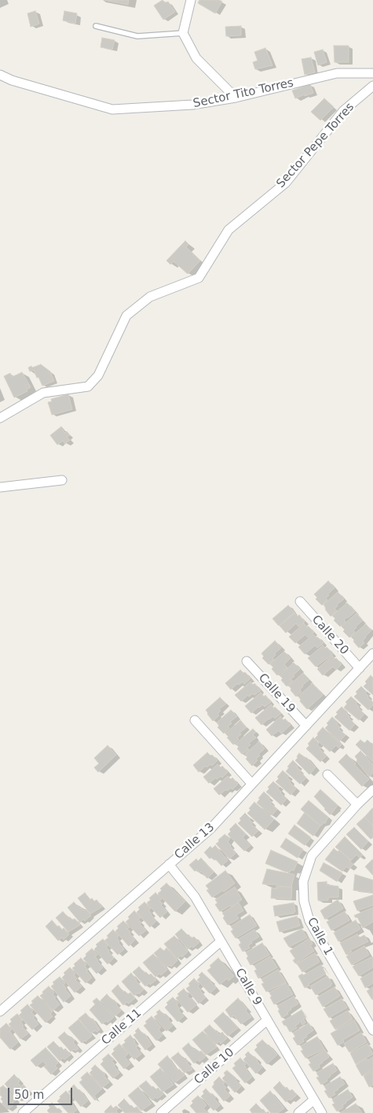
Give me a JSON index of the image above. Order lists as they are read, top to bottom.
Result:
{
  "streets": {
    "street": [
      "Sector Tito Torres",
      "Sector Pepe Torres",
      "Calle 20",
      "Calle 19",
      "Calle 13",
      "Calle 1",
      "Calle 9",
      "Calle 11",
      "Calle 10"
    ]
  },
  "crossings": [
    ["Calle 20", "Calle 13"],
    ["Calle 19", "Calle 13"],
    ["Calle 13", "Calle 9"],
    ["Calle 9", "Calle 11"],
    ["Calle 9", "Calle 10"]
  ],
  "scale_bar": "50 m"
}
